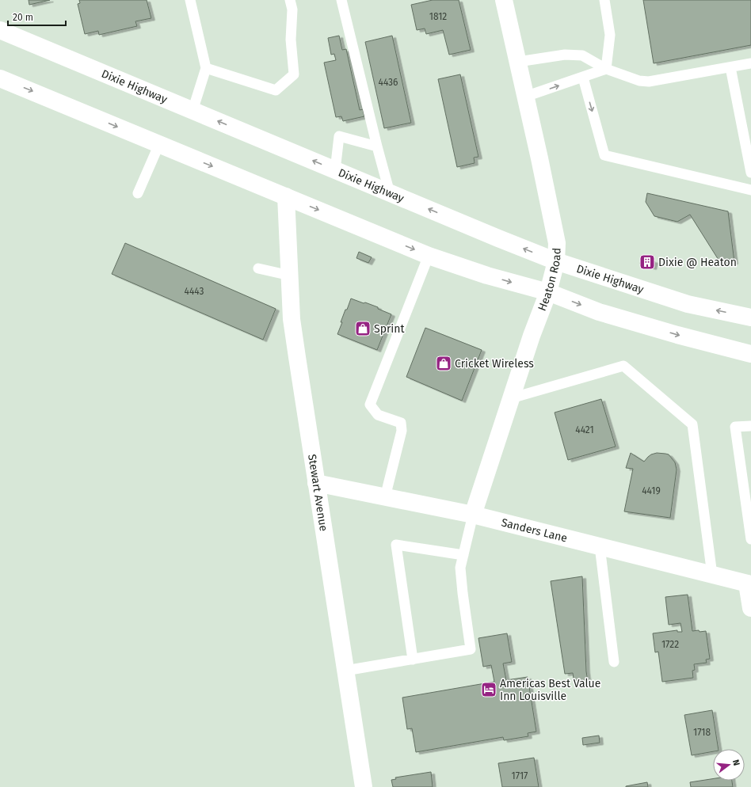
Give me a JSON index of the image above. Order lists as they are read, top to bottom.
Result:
{
  "streets": {
    "street": [
      "Dixie Highway",
      "Heaton Road",
      "Stewart Avenue",
      "Sanders Lane"
    ]
  },
  "crossings": [
    ["Dixie Highway", "Heaton Road"],
    ["Heaton Road", "Sanders Lane"],
    ["Stewart Avenue", "Sanders Lane"]
  ],
  "places": {
    "building": ["Dixie @ Heaton"],
    "shop": ["Sprint", "Cricket Wireless"],
    "hotel": ["Americas Best Value Inn Louisville"]
  },
  "house_numbers": [
    "1812",
    "4436",
    "4443",
    "4421",
    "4419",
    "1722",
    "1718",
    "1717"
  ],
  "scale_bar": "20 m",
  "north": "right"
}
